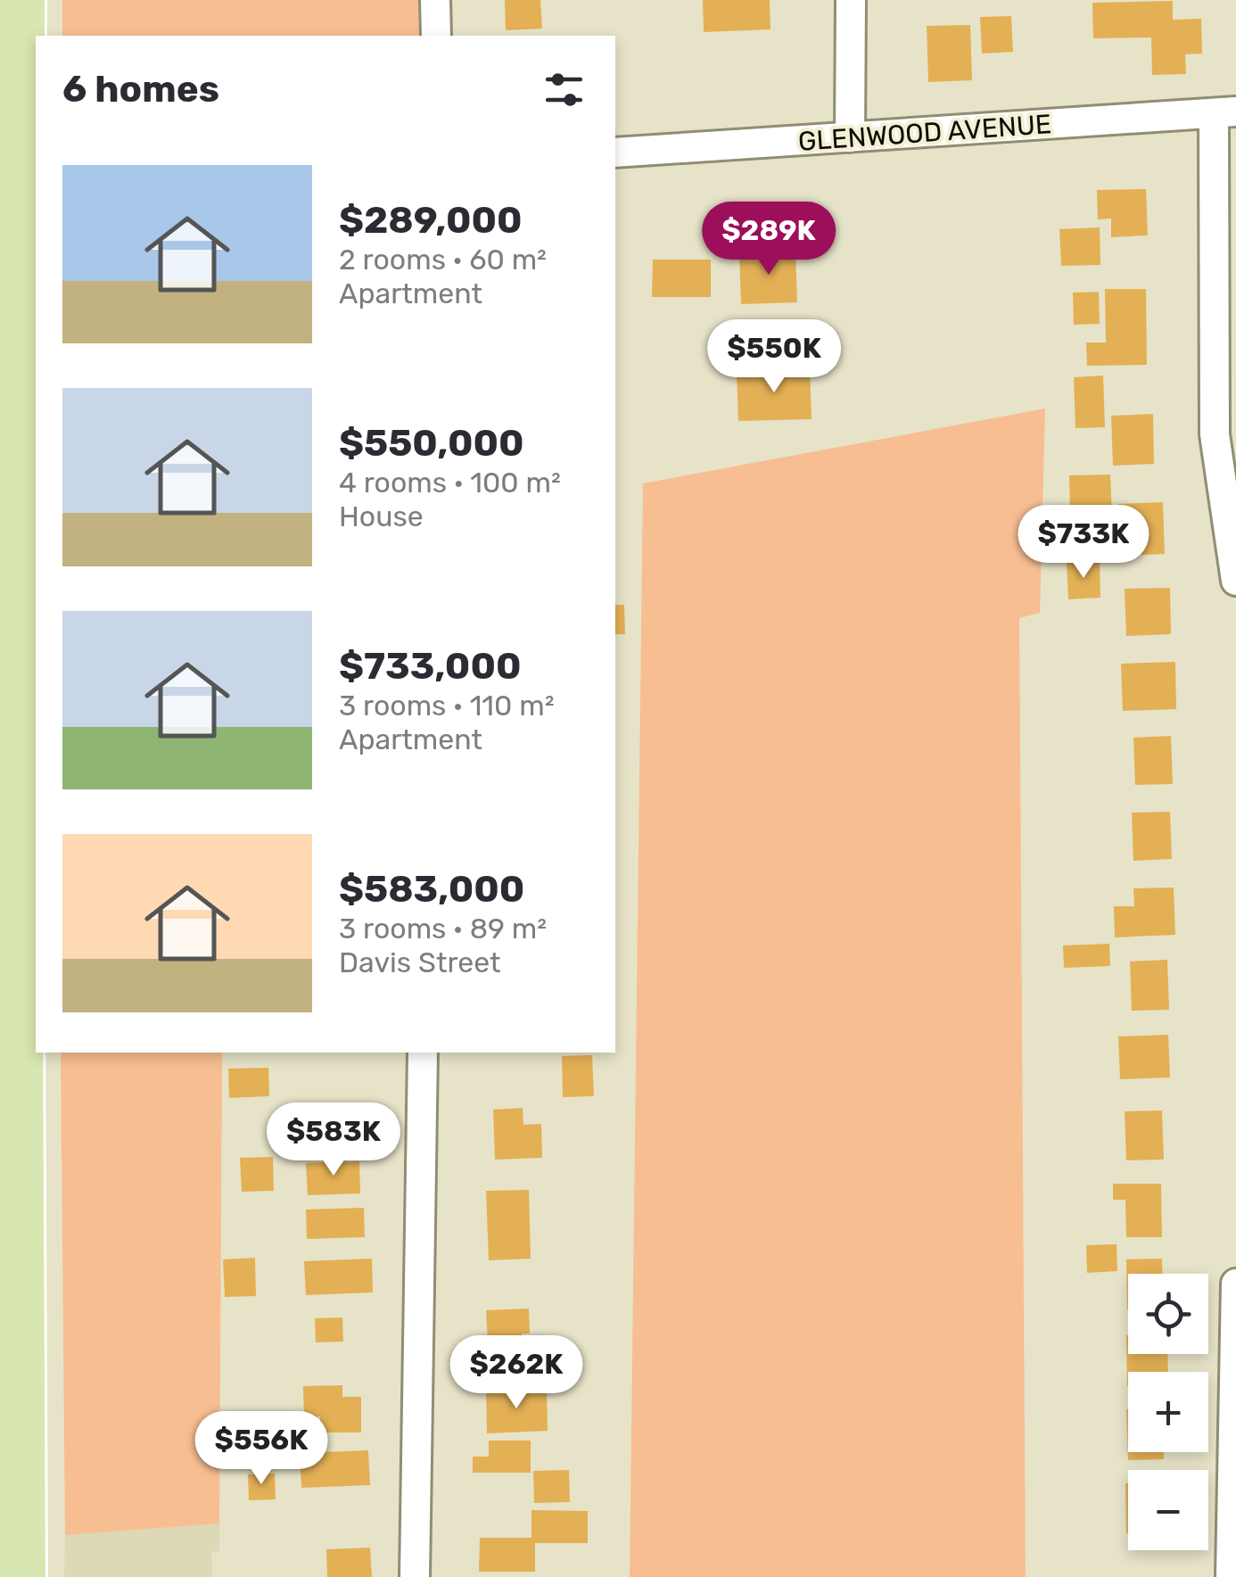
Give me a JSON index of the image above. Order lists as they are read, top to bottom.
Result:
{
  "streets": {
    "street": ["GLENWOOD AVENUE"]
  },
  "page": {
    "heading": "6 homes",
    "list": [
      {
        "name": "$289,000",
        "note": "2 rooms · 60 m² · Apartment"
      },
      {
        "name": "$550,000",
        "note": "4 rooms · 100 m² · House"
      },
      {
        "name": "$733,000",
        "note": "3 rooms · 110 m² · Apartment"
      },
      {
        "name": "$583,000",
        "note": "3 rooms · 89 m² · Davis Street"
      }
    ],
    "price": [
      "$289K",
      "$550K",
      "$733K",
      "$583K",
      "$262K",
      "$556K"
    ],
    "map_buttons": ["+", "−"]
  }
}
